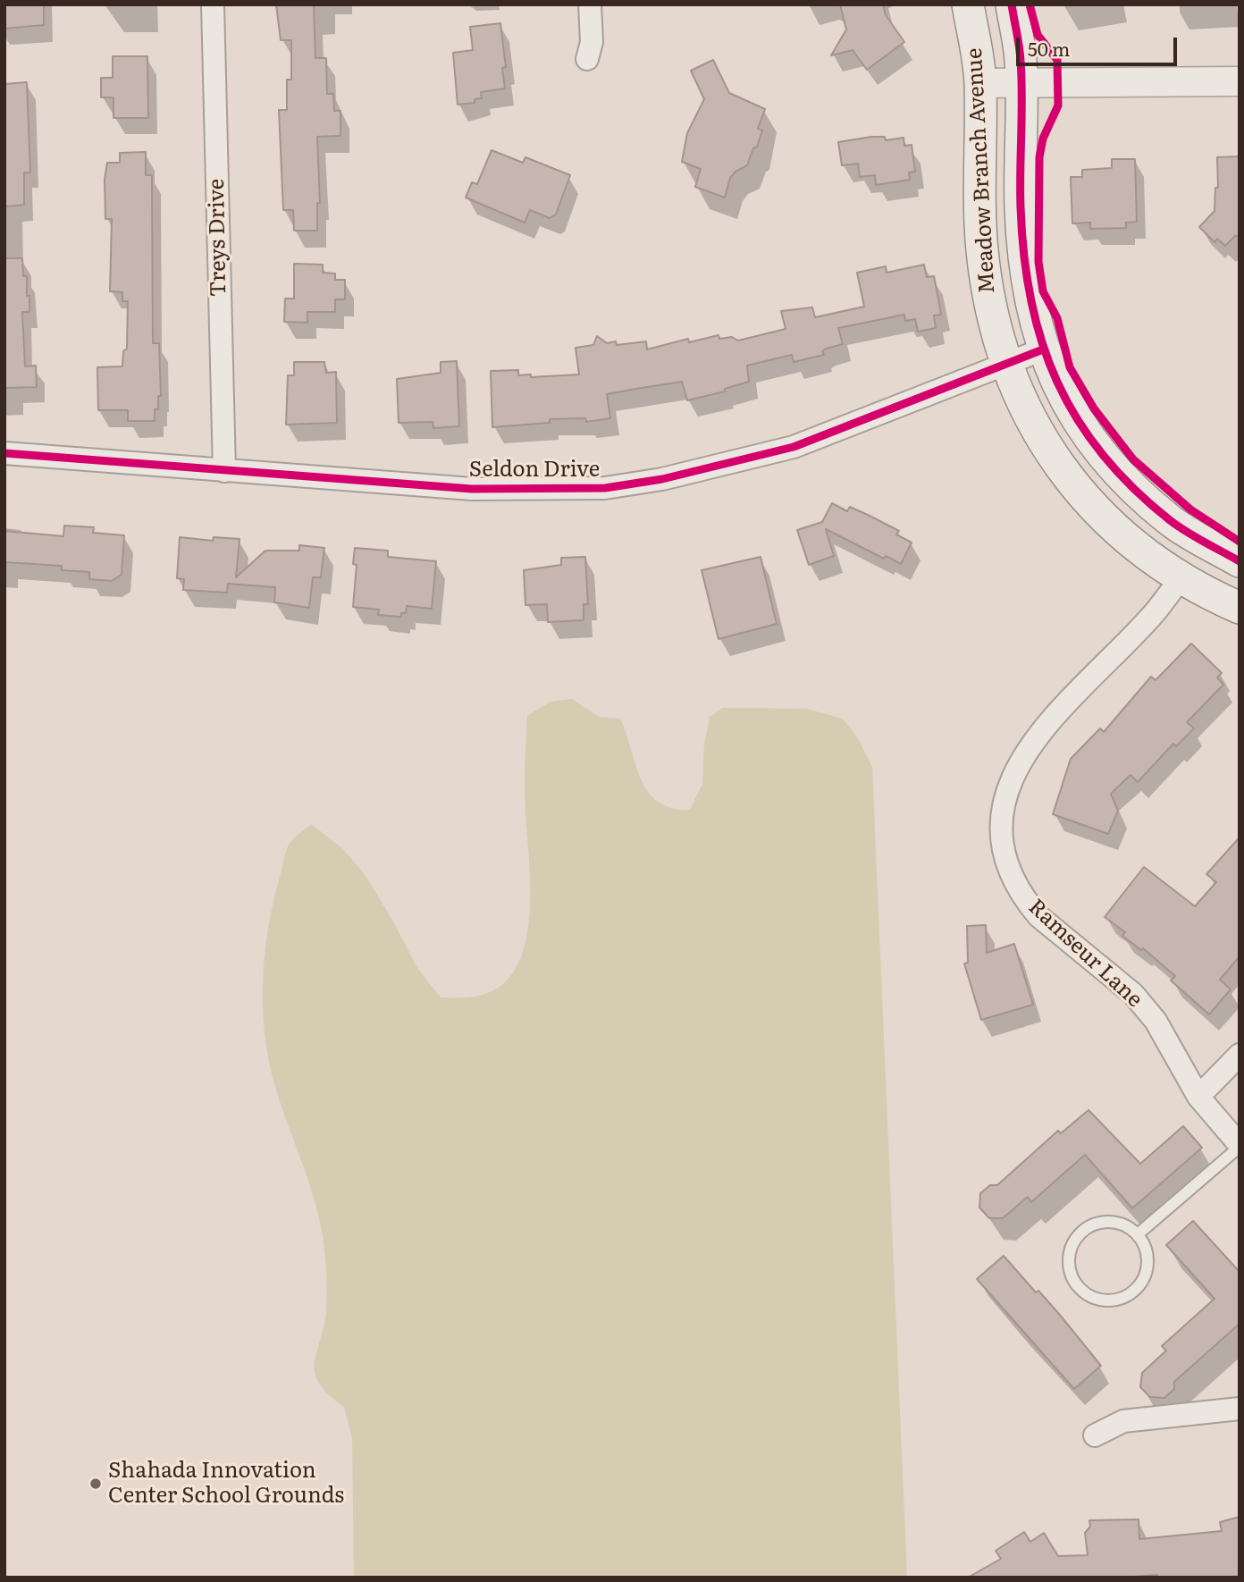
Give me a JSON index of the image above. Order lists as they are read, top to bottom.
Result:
{
  "streets": {
    "main road": ["Meadow Branch Avenue"],
    "street": ["Treys Drive", "Seldon Drive", "Ramseur Lane"]
  },
  "crossings": [
    ["Meadow Branch Avenue", "Seldon Drive"],
    ["Meadow Branch Avenue", "Ramseur Lane"],
    ["Treys Drive", "Seldon Drive"]
  ],
  "places": ["Shahada Innovation Center School Grounds"],
  "scale_bar": "50 m"
}
